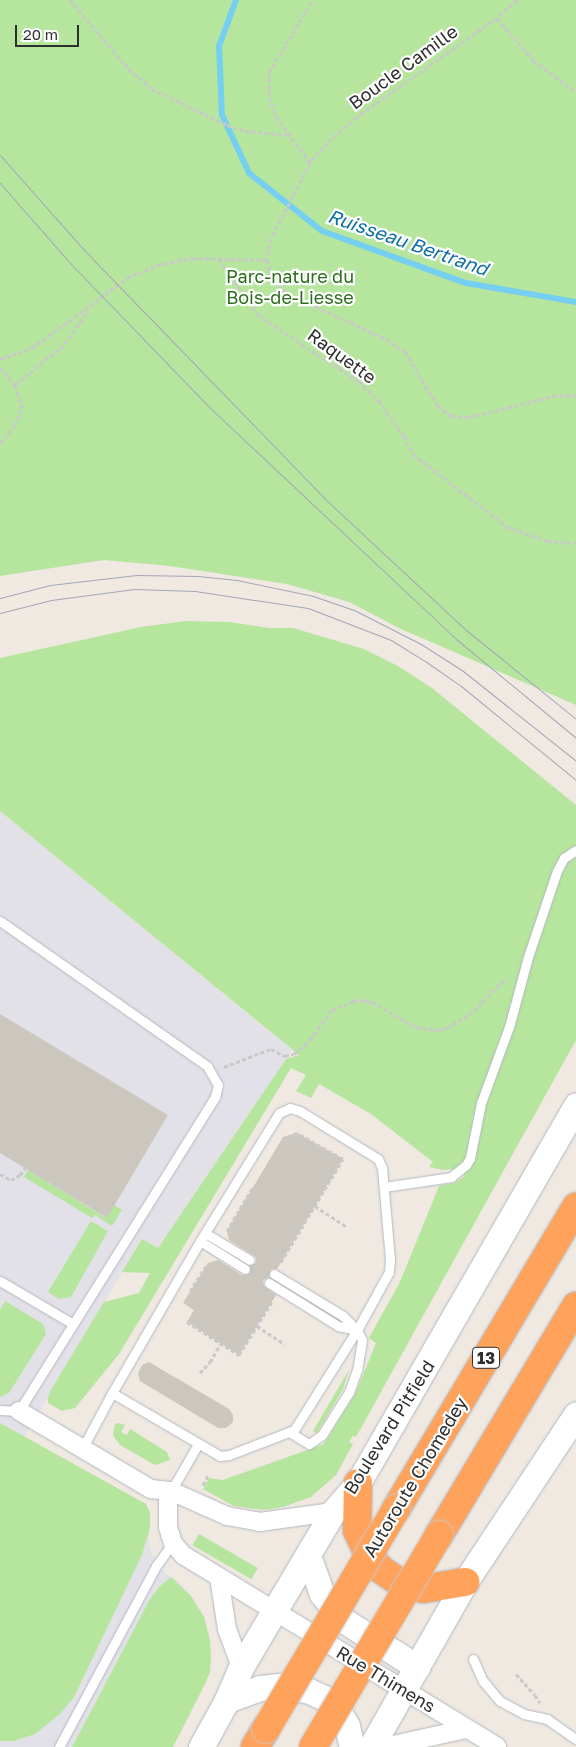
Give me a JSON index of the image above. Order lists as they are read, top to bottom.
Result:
{
  "streets": {
    "highway": ["13", "Autoroute Chomedey"],
    "main road": ["Boulevard Pitfield"],
    "street": ["Rue Thimens"],
    "path": ["Boucle Camille", "Raquette"]
  },
  "crossings": [
    ["Boulevard Pitfield", "Rue Thimens"]
  ],
  "water": ["Ruisseau Bertrand"],
  "parks": ["Parc-nature du Bois-de-Liesse"],
  "scale_bar": "20 m"
}
